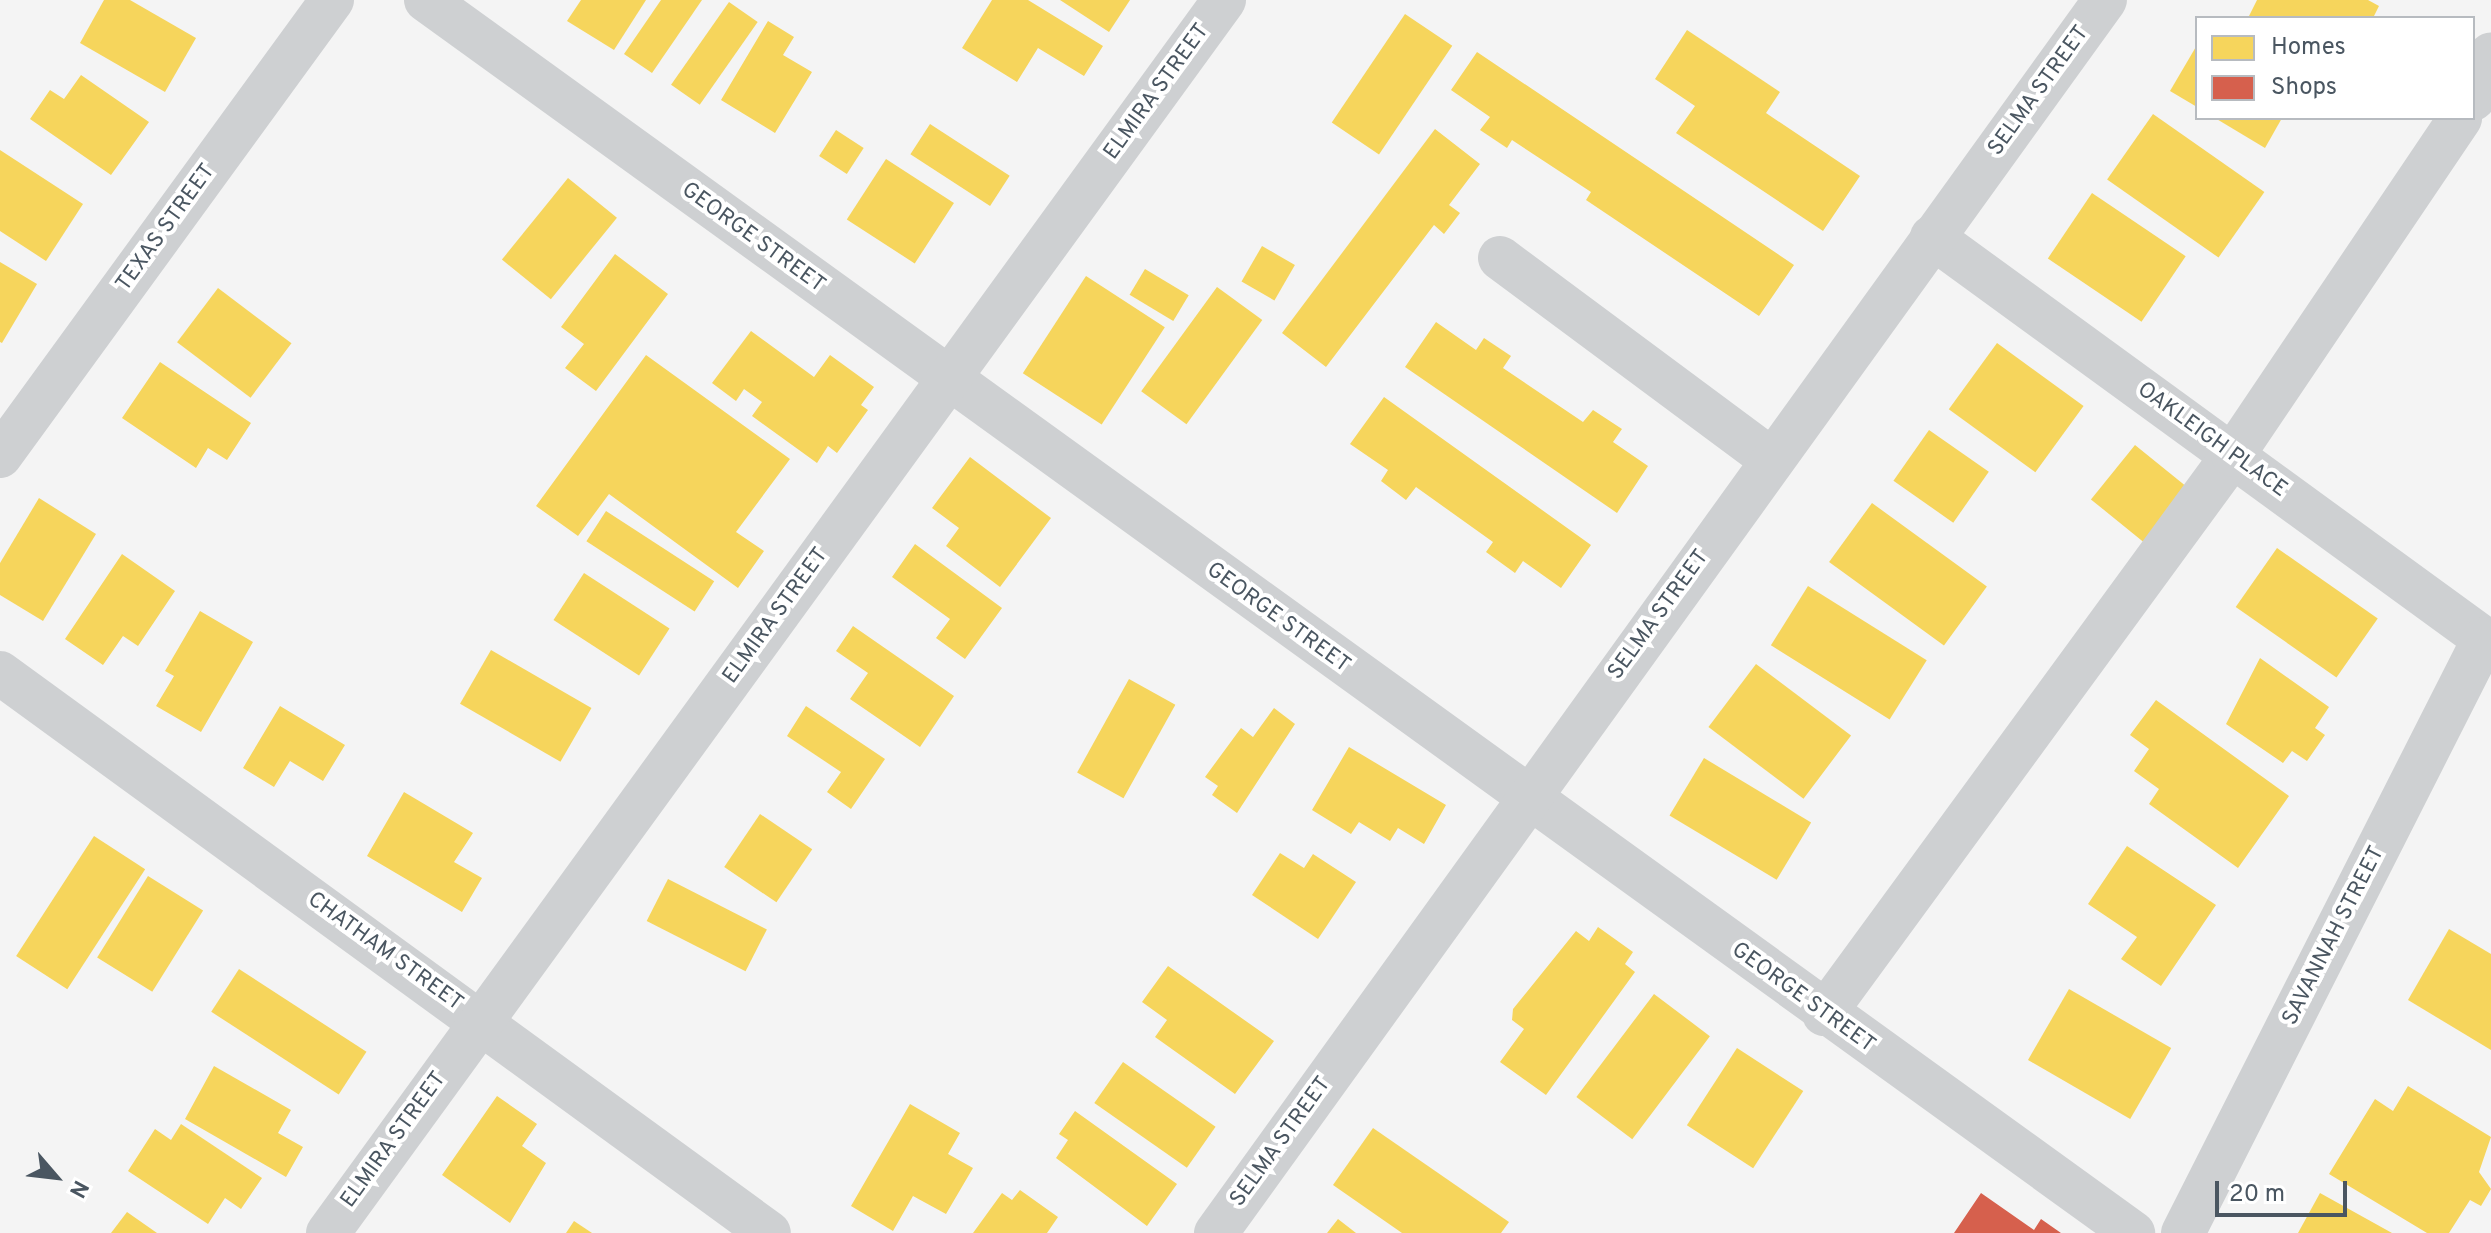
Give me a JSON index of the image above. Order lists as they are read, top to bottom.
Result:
{
  "streets": {
    "street": [
      "SELMA STREET",
      "ELMIRA STREET",
      "TEXAS STREET",
      "GEORGE STREET",
      "OAKLEIGH PLACE",
      "SAVANNAH STREET",
      "CHATHAM STREET"
    ]
  },
  "crossings": [
    ["SELMA STREET", "GEORGE STREET"],
    ["SELMA STREET", "OAKLEIGH PLACE"],
    ["ELMIRA STREET", "GEORGE STREET"],
    ["ELMIRA STREET", "CHATHAM STREET"],
    ["OAKLEIGH PLACE", "SAVANNAH STREET"]
  ],
  "legend": ["Homes", "Shops"],
  "scale_bar": "20 m",
  "north": "bottom right"
}
